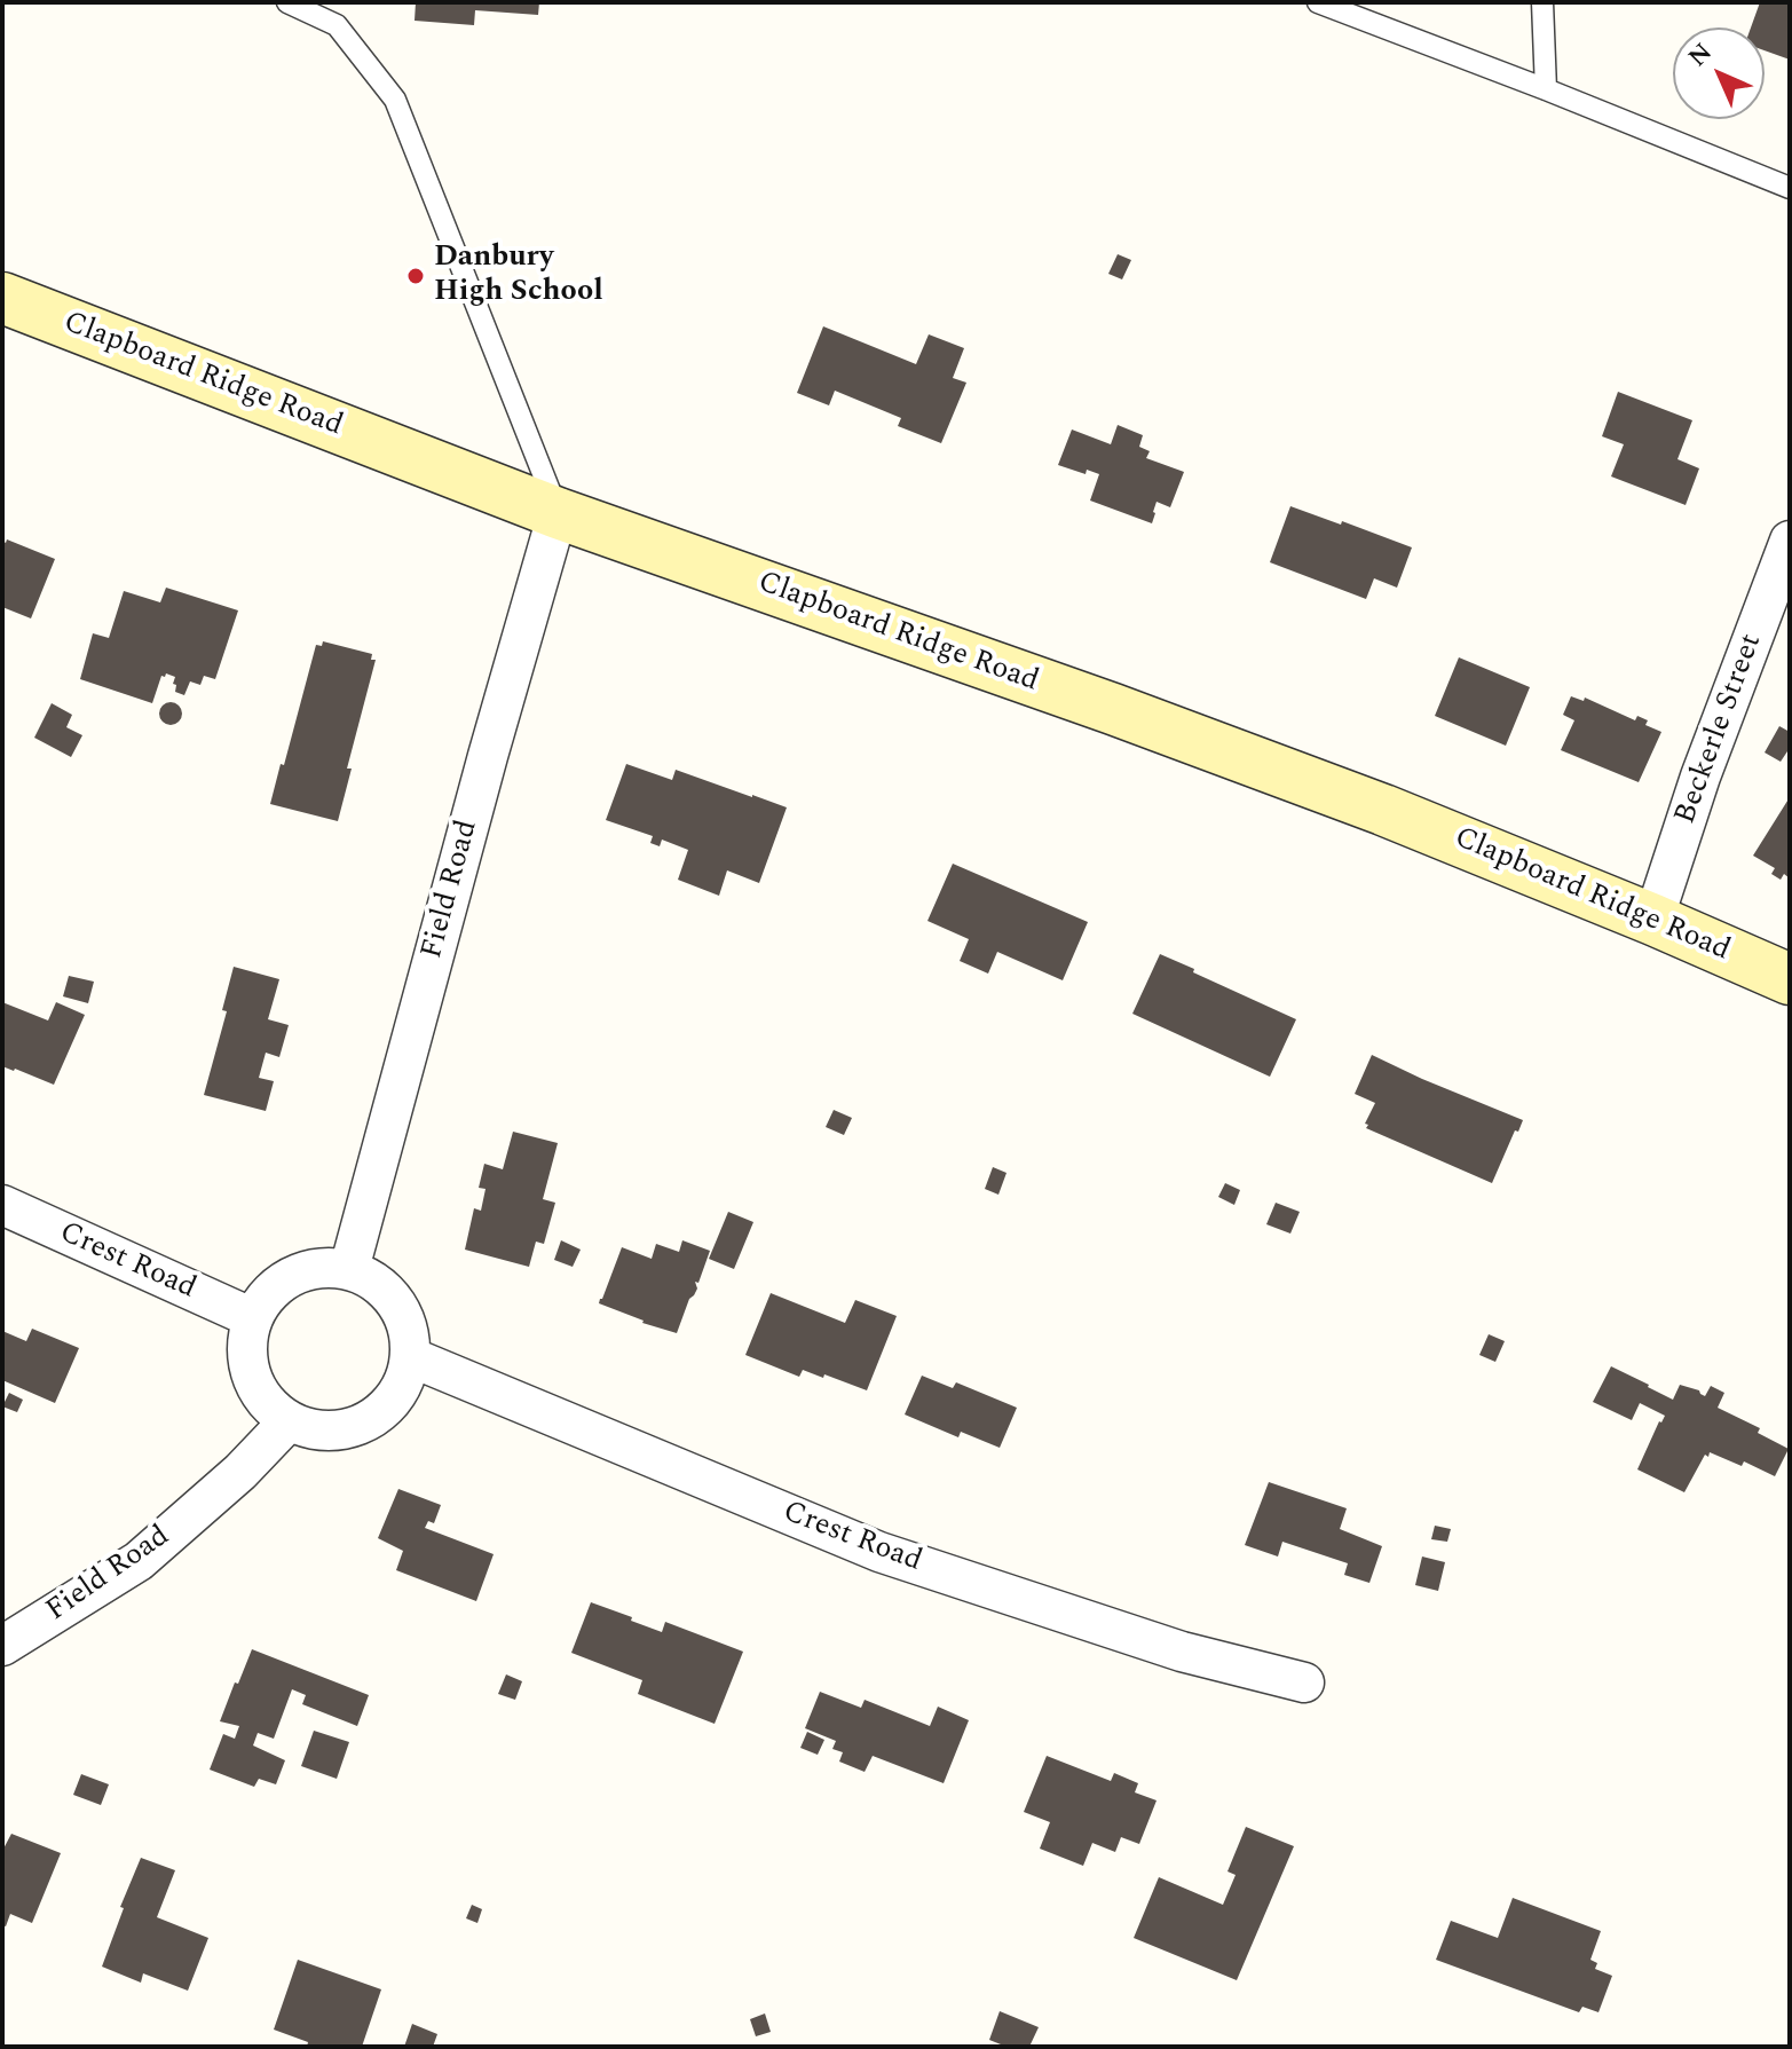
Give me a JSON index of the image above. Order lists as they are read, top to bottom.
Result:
{
  "streets": {
    "main road": ["Clapboard Ridge Road"],
    "street": ["Beckerle Street", "Field Road", "Crest Road"]
  },
  "crossings": [
    ["Clapboard Ridge Road", "Beckerle Street"],
    ["Clapboard Ridge Road", "Field Road"],
    ["Field Road", "Crest Road"]
  ],
  "places": ["Danbury High School"],
  "north": "top left"
}
